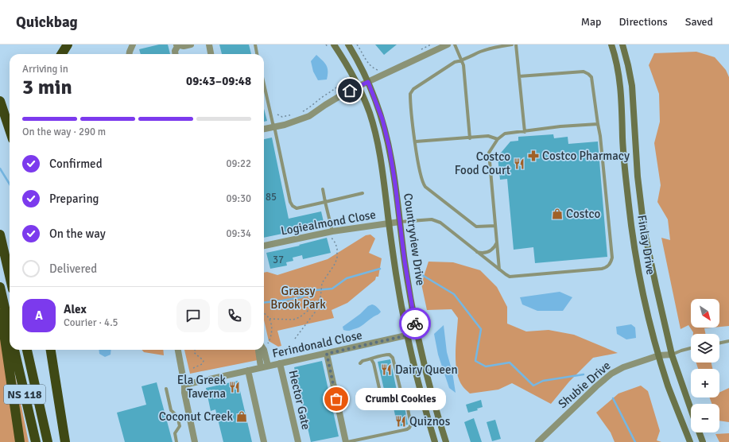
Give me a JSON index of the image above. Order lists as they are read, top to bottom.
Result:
{
  "streets": {
    "highway": ["NS 118"],
    "street": [
      "Logiealmond Close",
      "Countryview Drive",
      "Finlay Drive",
      "Ferindonald Close",
      "Shubie Drive",
      "Hector Gate"
    ]
  },
  "crossings": [
    ["Logiealmond Close", "Countryview Drive"],
    ["Countryview Drive", "Ferindonald Close"],
    ["Finlay Drive", "Shubie Drive"],
    ["Ferindonald Close", "Hector Gate"]
  ],
  "parks": ["Grassy Brook Park"],
  "places": {
    "pharmacy": ["Costco Pharmacy"],
    "restaurant": [
      "Costco Food Court",
      "Dairy Queen",
      "Ela Greek Taverna",
      "Quiznos"
    ],
    "shop": ["Costco", "Coconut Creek"],
    "other": ["Crumbl Cookies"]
  },
  "house_numbers": ["85", "37"],
  "north": "bottom right",
  "page": {
    "header": "Quickbag",
    "nav": ["Map", "Directions", "Saved"],
    "heading": ["3 min", "Arriving in", "09:43–09:48"],
    "panel": ["Alex", "Courier · 4.5"],
    "bar": "On the way · 290 m",
    "list": [
      ["Confirmed", "09:22"],
      ["Preparing", "09:30"],
      ["On the way", "09:34"],
      "Delivered"
    ],
    "map_buttons": ["+", "−"],
    "round": "A",
    "bubble": "Crumbl Cookies"
  }
}
